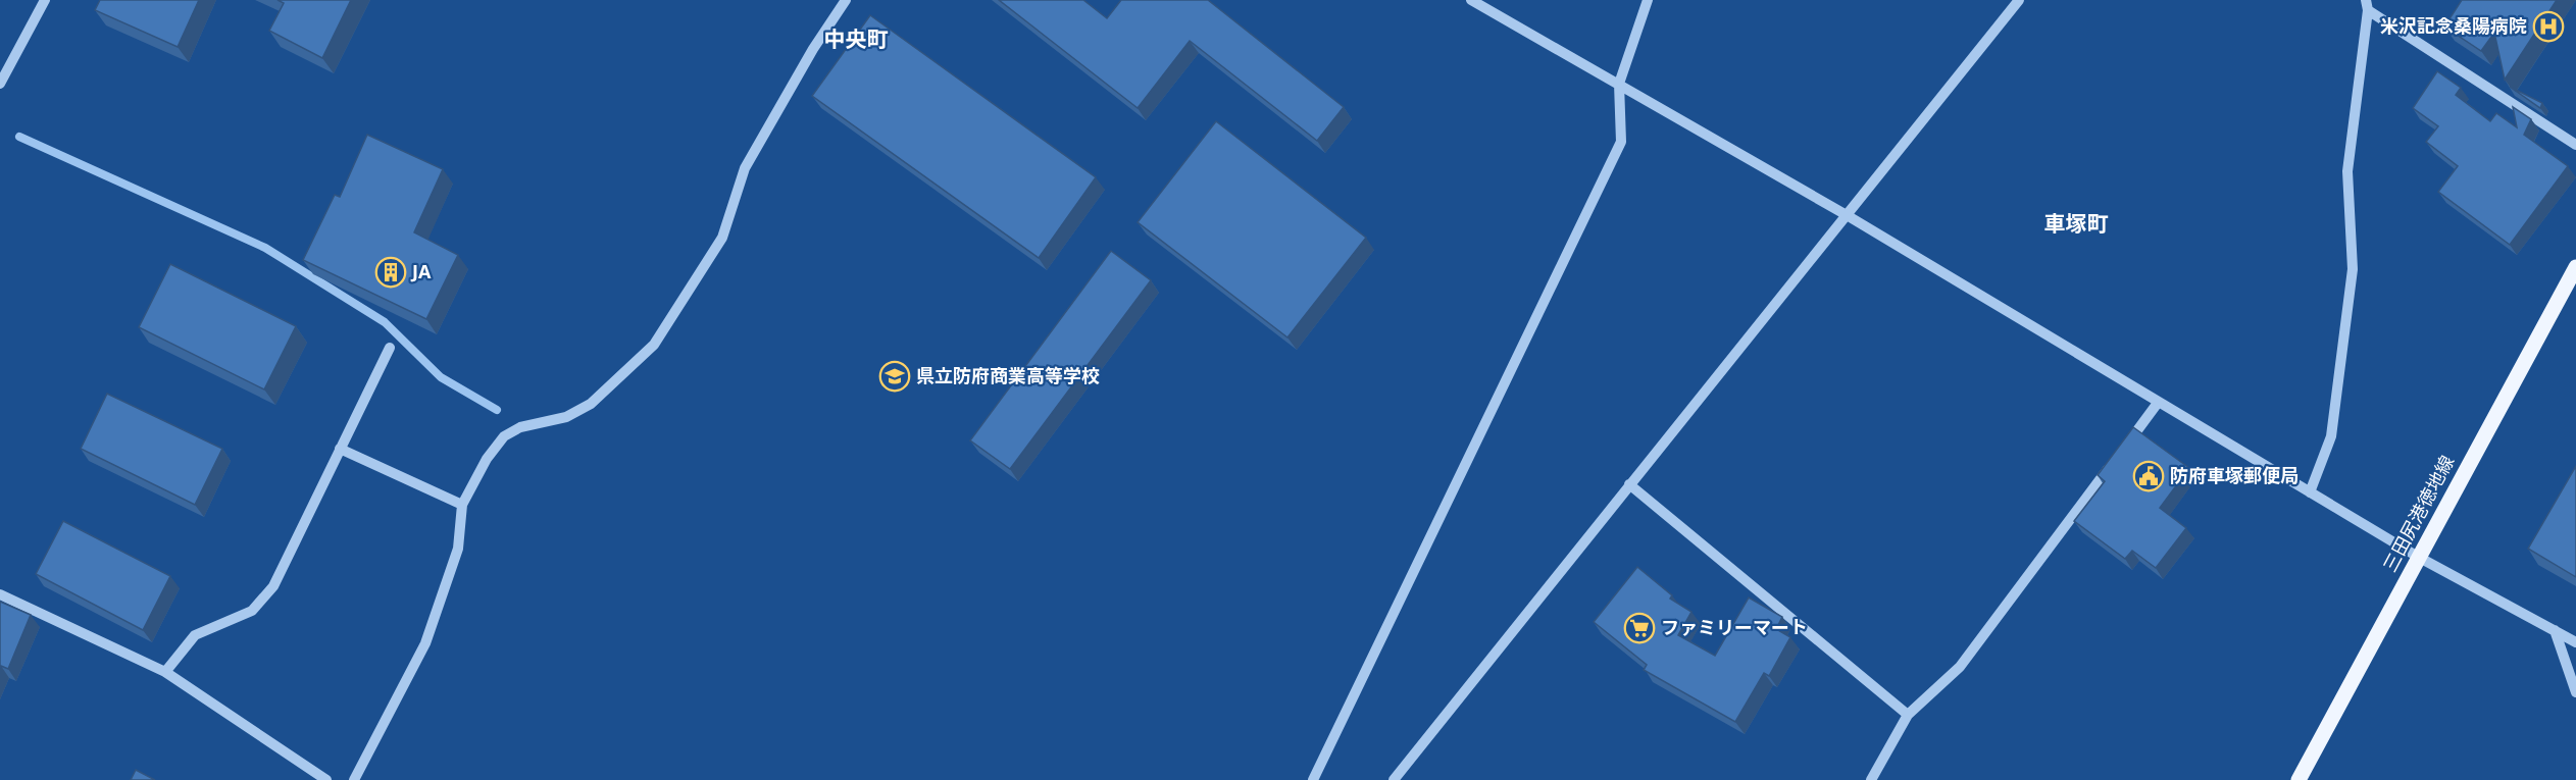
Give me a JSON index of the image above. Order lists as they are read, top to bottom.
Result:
{
  "streets": {
    "main road": ["三田尻港徳地線"]
  },
  "districts": ["中央町", "車塚町"],
  "places": {
    "hospital": ["米沢記念桑陽病院"],
    "building": ["JA"],
    "school or university": ["県立防府商業高等学校"],
    "public building": ["防府車塚郵便局"],
    "supermarket": ["ファミリーマート"]
  }
}
